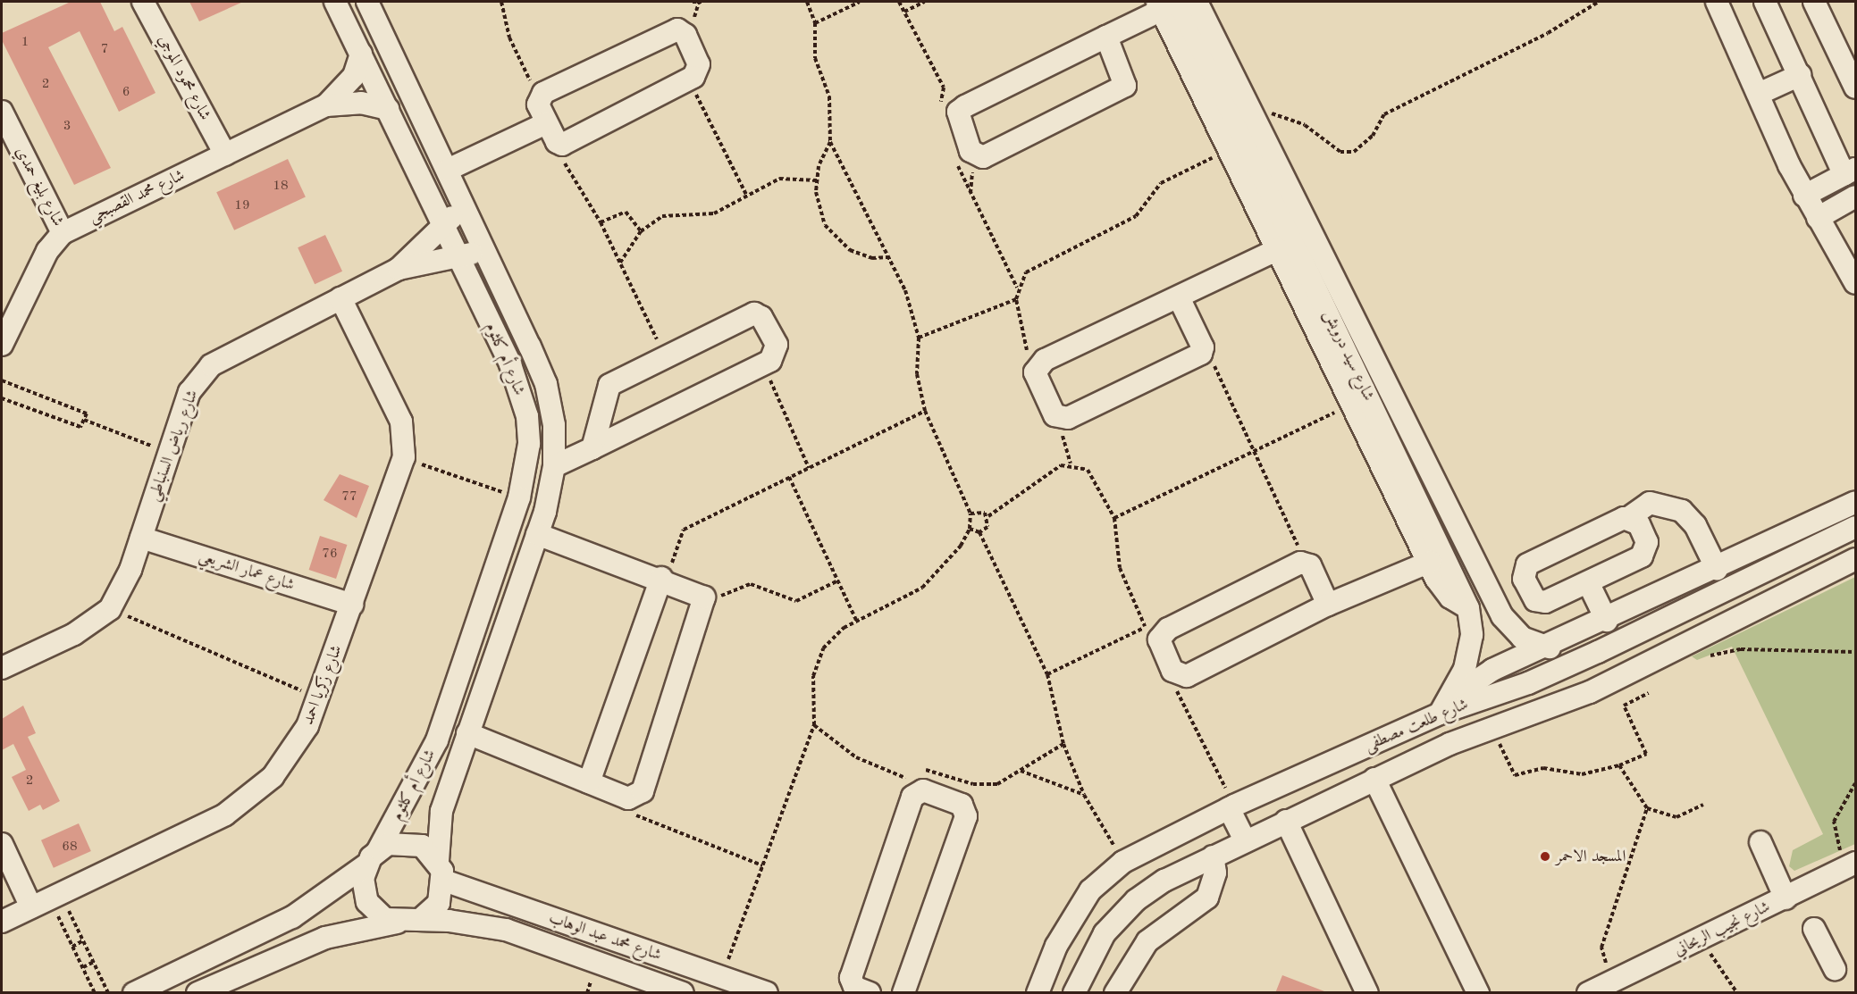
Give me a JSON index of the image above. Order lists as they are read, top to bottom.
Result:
{
  "streets": {
    "street": [
      "شارع محمود الموجي",
      "شارع بليغ حمدي",
      "شارع محمد القصبجي",
      "شارع سيد درويش",
      "شارع أم كلثوم",
      "شارع رياض السنباطي",
      "شارع عمار الشريعي",
      "شارع زكريا احمد",
      "شارع طلعت مصطفى",
      "شارع نجيب الريحاني",
      "شارع محمد عبد الوهاب"
    ]
  },
  "crossings": [
    ["شارع محمود الموجي", "شارع محمد القصبجي"],
    ["شارع بليغ حمدي", "شارع محمد القصبجي"],
    ["شارع محمد القصبجي", "شارع أم كلثوم"],
    ["شارع سيد درويش", "شارع طلعت مصطفى"],
    ["شارع أم كلثوم", "شارع رياض السنباطي"],
    ["شارع أم كلثوم", "شارع محمد عبد الوهاب"],
    ["شارع رياض السنباطي", "شارع عمار الشريعي"],
    ["شارع رياض السنباطي", "شارع زكريا احمد"],
    ["شارع عمار الشريعي", "شارع زكريا احمد"]
  ],
  "places": ["المسجد الاحمر"],
  "house_numbers": [
    "1",
    "7",
    "2",
    "6",
    "3",
    "18",
    "19",
    "77",
    "76",
    "2",
    "68"
  ]
}
